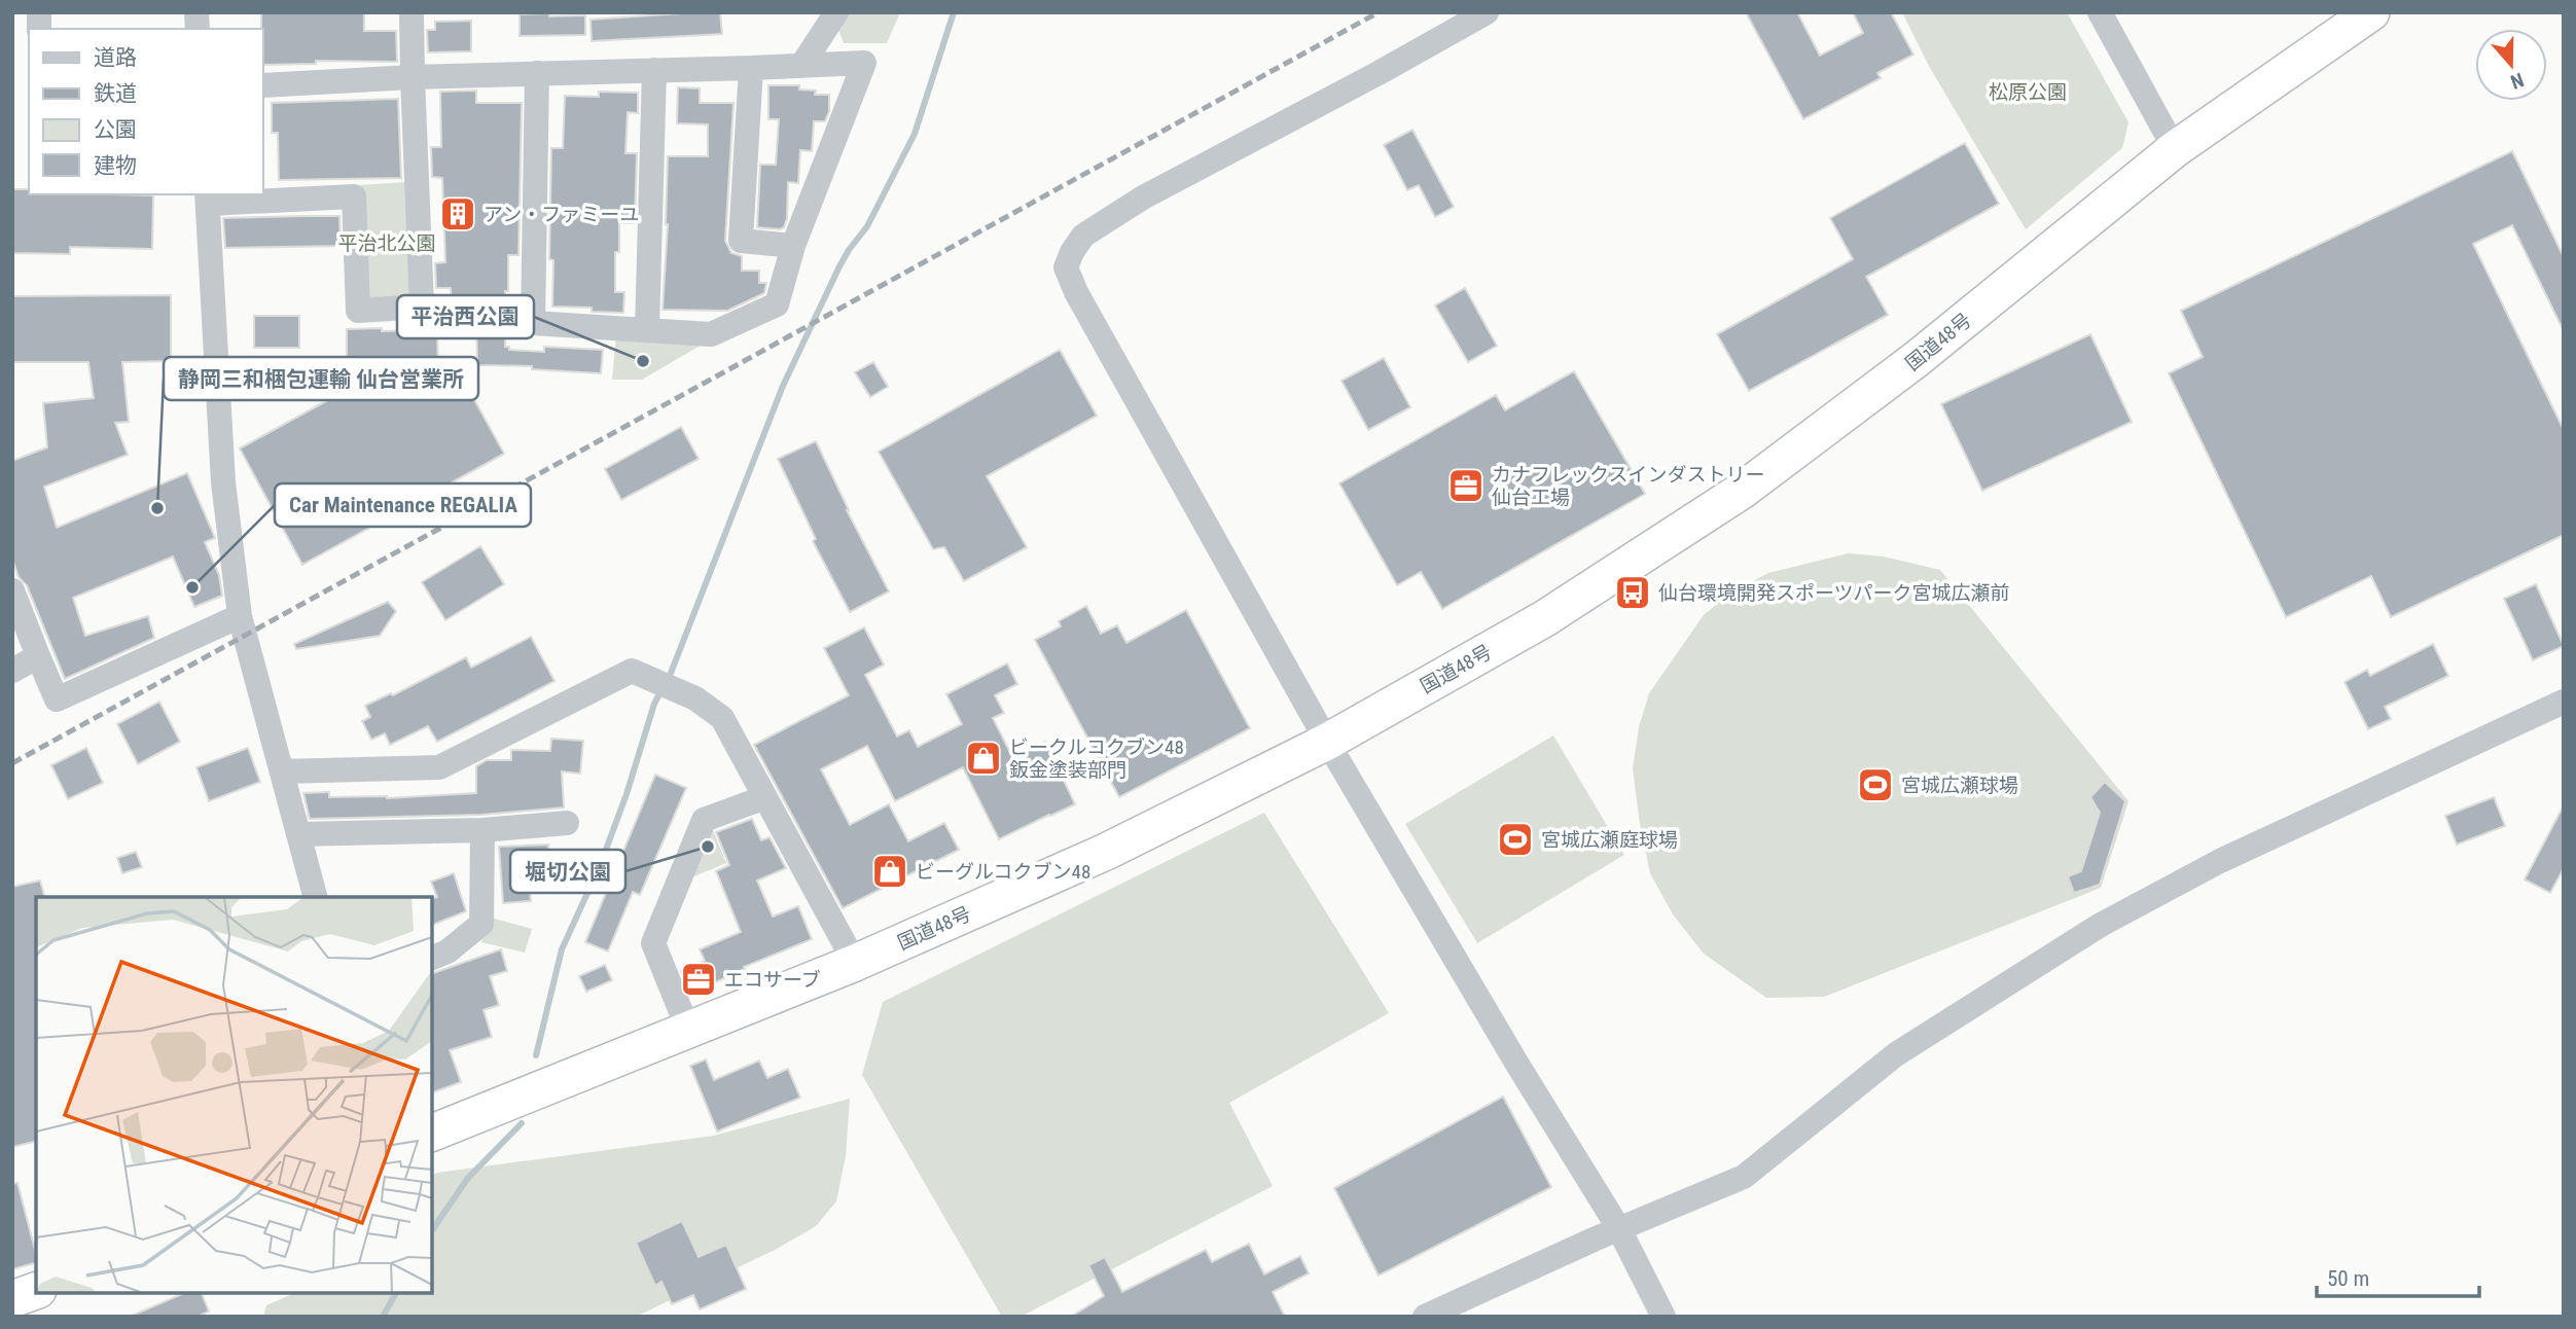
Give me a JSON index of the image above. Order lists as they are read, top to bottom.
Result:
{
  "streets": {
    "highway": ["国道48号"]
  },
  "parks": ["松原公園", "平治北公園"],
  "places": {
    "building": ["アン・ファミーユ"],
    "other": [
      "平治西公園",
      "静岡三和梱包運輸 仙台営業所",
      "Car Maintenance REGALIA",
      "堀切公園"
    ],
    "office": ["カナフレックスインダストリー 仙台工場", "エコサーブ"],
    "bus stop": ["仙台環境開発スポーツパーク宮城広瀬前"],
    "shop": ["ビークルコクブン48 鈑金塗装部門", "ビーグルコクブン48"],
    "sports": ["宮城広瀬球場", "宮城広瀬庭球場"]
  },
  "legend": [
    "道路",
    "鉄道",
    "公園",
    "建物"
  ],
  "scale_bar": "50 m",
  "north": "bottom"
}
